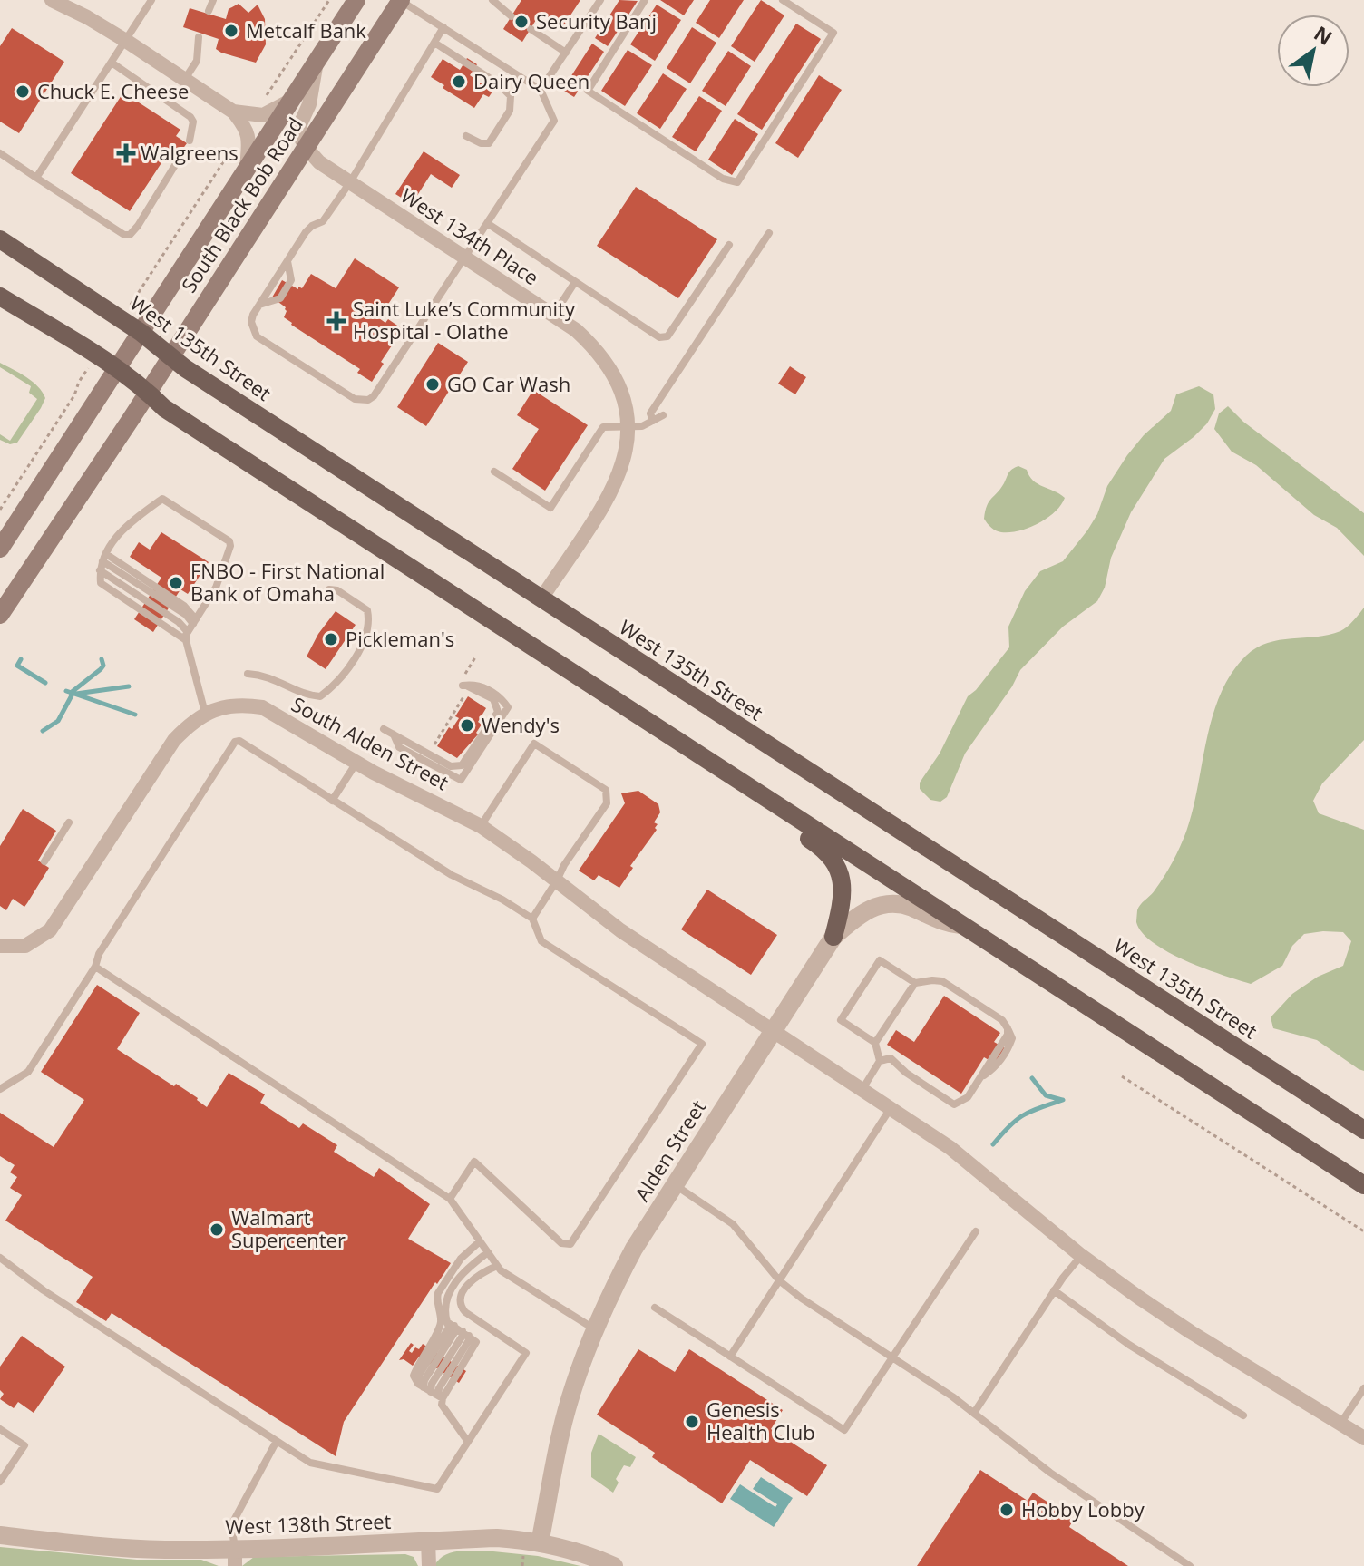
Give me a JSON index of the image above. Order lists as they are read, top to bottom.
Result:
{
  "streets": {
    "main road": ["South Black Bob Road", "West 135th Street"],
    "street": [
      "West 134th Place",
      "South Alden Street",
      "Alden Street",
      "West 138th Street"
    ]
  },
  "crossings": [
    ["South Black Bob Road", "West 134th Place"],
    ["South Black Bob Road", "West 135th Street"],
    ["West 134th Place", "West 135th Street"],
    ["South Alden Street", "Alden Street"],
    ["Alden Street", "West 138th Street"]
  ],
  "places": {
    "other": [
      "Security Banj",
      "Metcalf Bank",
      "Dairy Queen",
      "Chuck E. Cheese",
      "GO Car Wash",
      "FNBO - First National Bank of Omaha",
      "Pickleman's",
      "Wendy's",
      "Walmart Supercenter",
      "Genesis Health Club",
      "Hobby Lobby"
    ],
    "health": ["Walgreens", "Saint Luke’s Community Hospital - Olathe"]
  },
  "north": "top right"
}
